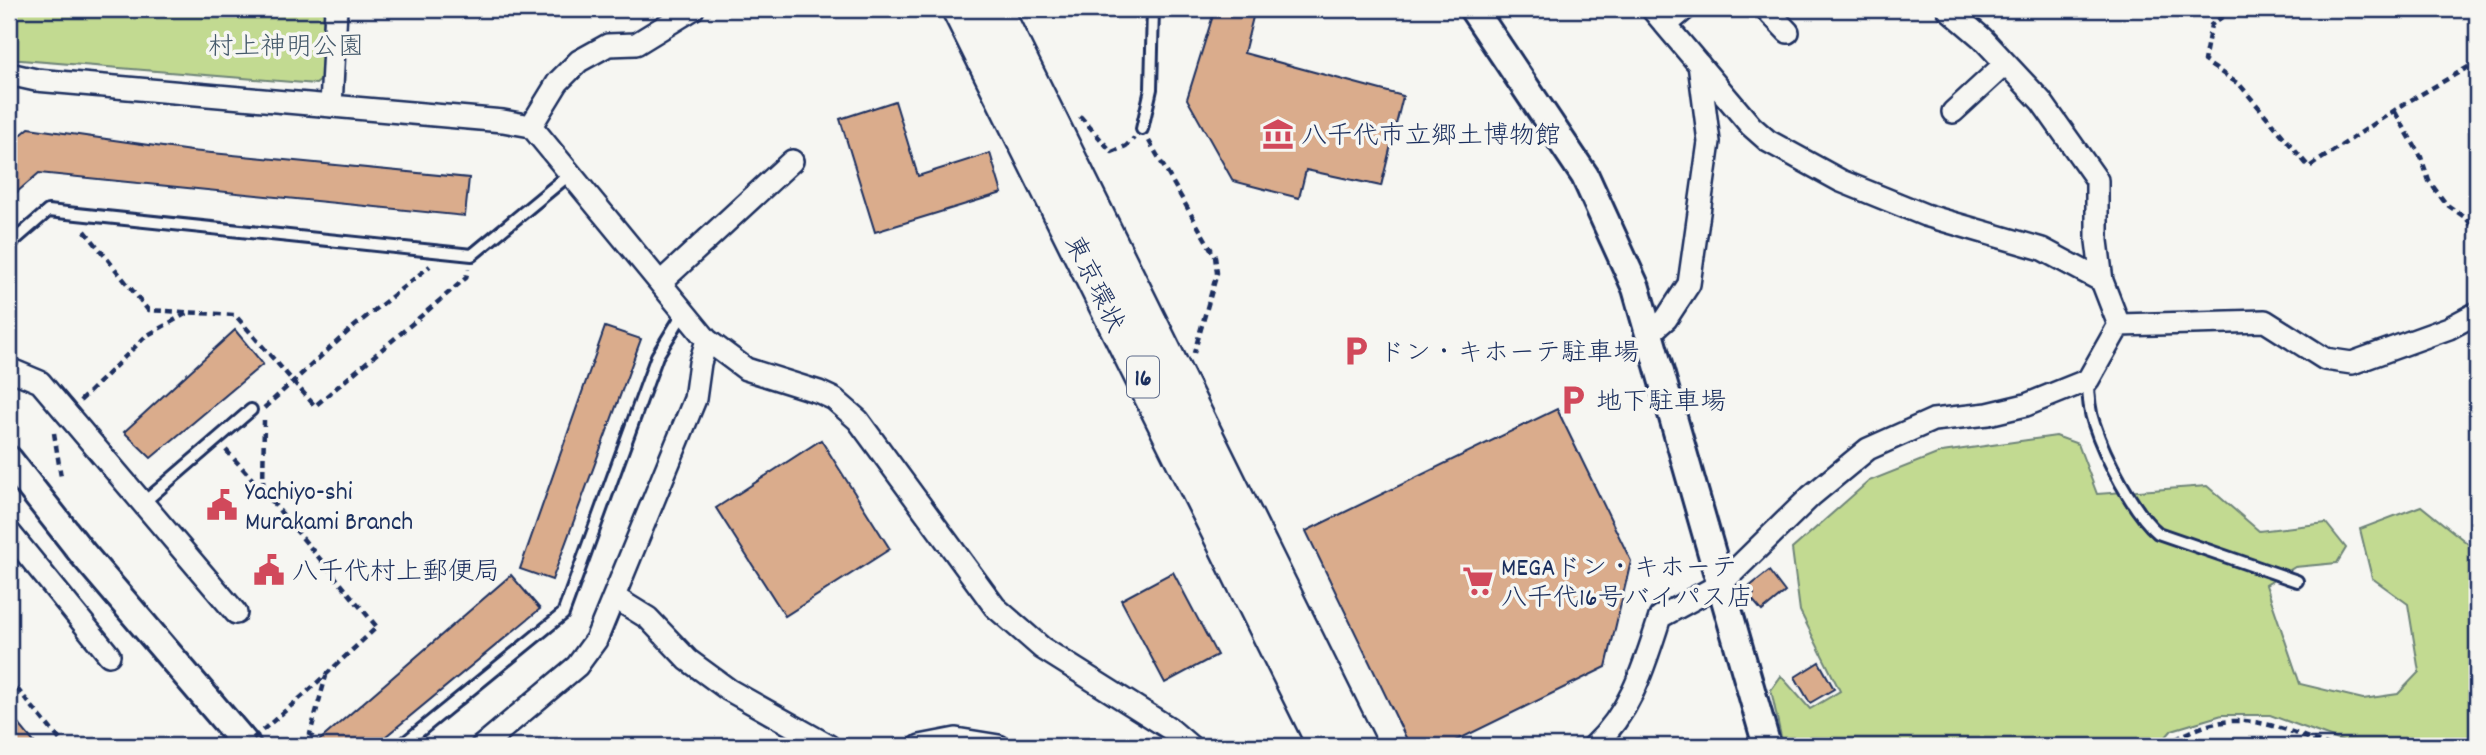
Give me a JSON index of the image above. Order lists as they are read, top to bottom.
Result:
{
  "streets": {
    "highway": ["東京環状", "16"]
  },
  "parks": ["村上神明公園"],
  "places": {
    "museum": ["八千代市立郷土博物館"],
    "parking": ["ドン・キホーテ駐車場", "地下駐車場"],
    "public building": ["Yachiyo-shi Murakami Branch", "八千代村上郵便局"],
    "supermarket": ["MEGAドン・キホーテ 八千代16号バイパス店"]
  }
}
